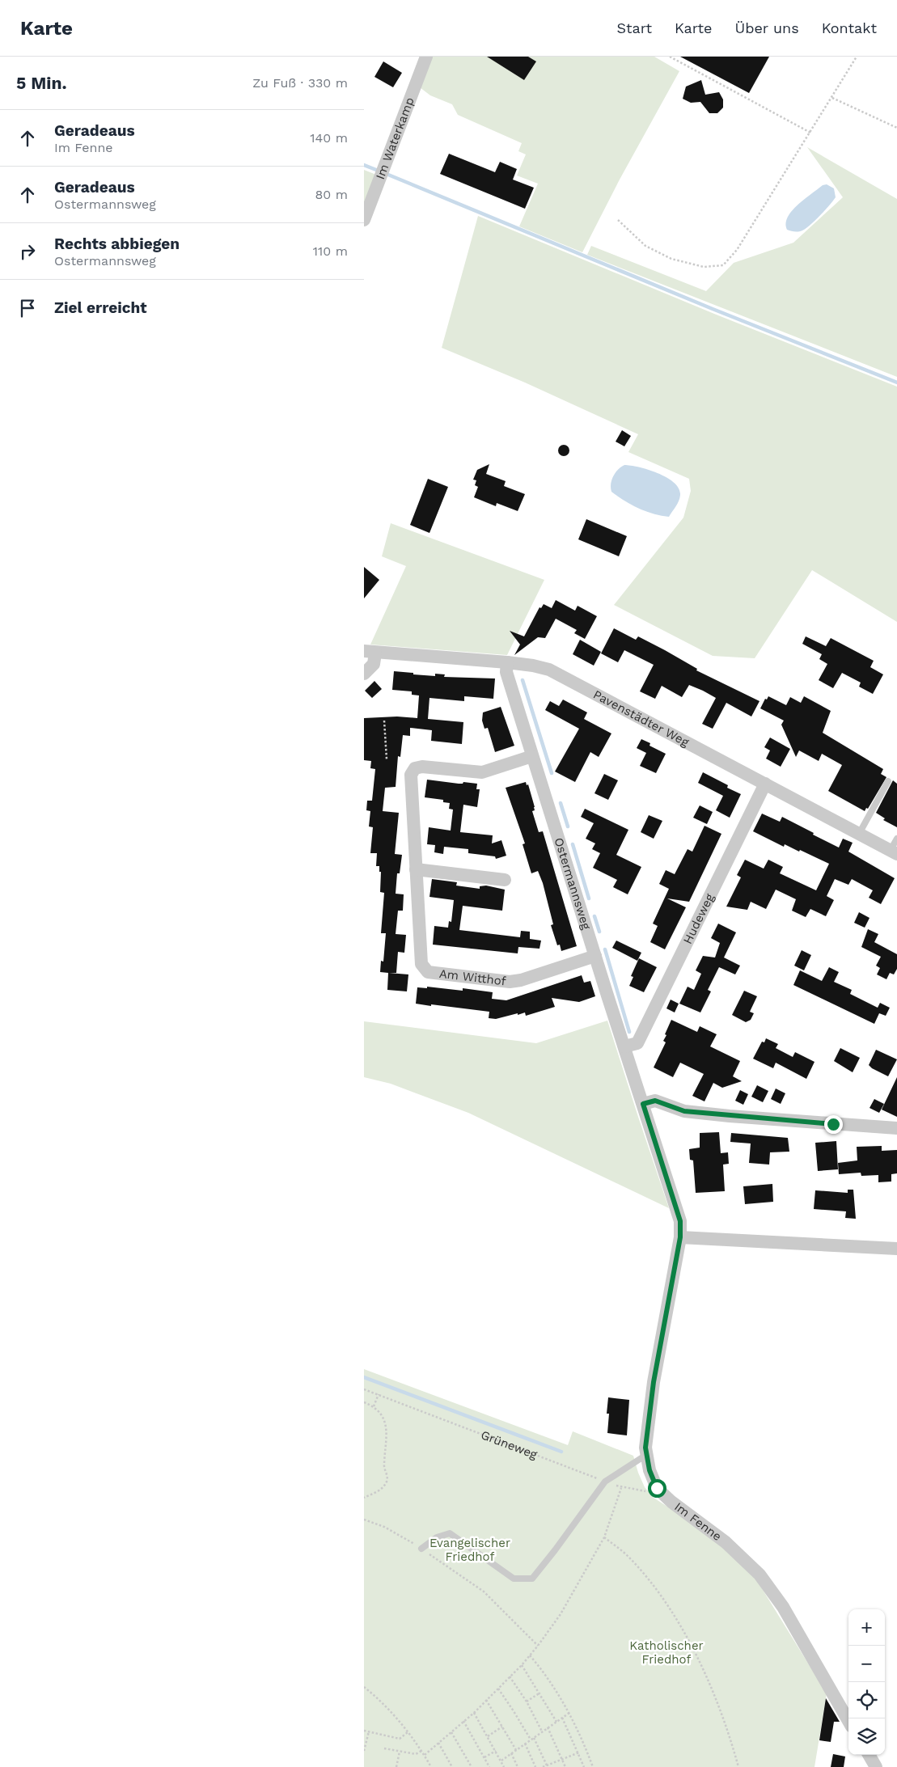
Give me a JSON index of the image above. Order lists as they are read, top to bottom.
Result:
{
  "streets": {
    "street": [
      "Im Waterkamp",
      "Pavenstädter Weg",
      "Ostermannsweg",
      "Hudeweg",
      "Am Witthof",
      "Im Fenne"
    ],
    "path": ["Grüneweg"]
  },
  "crossings": [
    ["Pavenstädter Weg", "Ostermannsweg"],
    ["Pavenstädter Weg", "Hudeweg"],
    ["Ostermannsweg", "Hudeweg"],
    ["Ostermannsweg", "Am Witthof"],
    ["Ostermannsweg", "Im Fenne"],
    ["Grüneweg", "Im Fenne"]
  ],
  "parks": ["Evangelischer Friedhof", "Katholischer Friedhof"],
  "page": {
    "header": "Karte",
    "nav": [
      "Start",
      "Karte",
      "Über uns",
      "Kontakt"
    ],
    "heading": ["5 Min.", "Zu Fuß · 330 m"],
    "list": [
      ["Geradeaus", "Im Fenne", "140 m"],
      ["Geradeaus", "Ostermannsweg", "80 m"],
      ["Rechts abbiegen", "Ostermannsweg", "110 m"],
      "Ziel erreicht"
    ],
    "map_buttons": ["+", "−"]
  }
}
